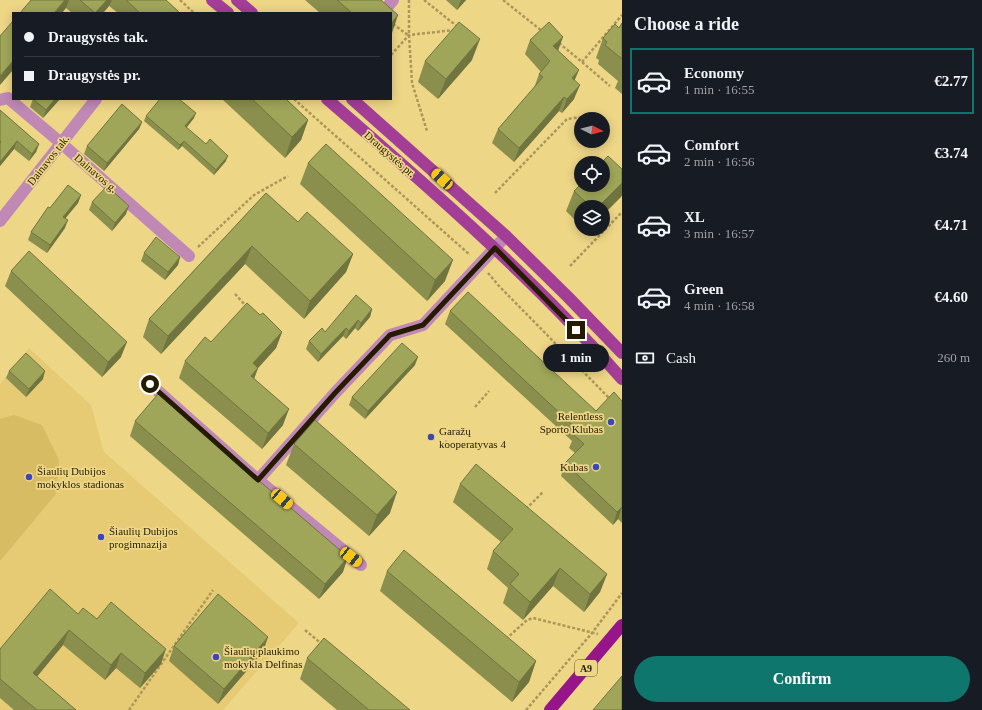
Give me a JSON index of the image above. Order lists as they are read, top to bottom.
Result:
{
  "streets": {
    "highway": ["A9"],
    "main road": ["Draugystės pr."],
    "street": ["Dainavos tak.", "Dainavos g."]
  },
  "crossings": [
    ["Dainavos tak.", "Dainavos g."]
  ],
  "places": [
    "Relentless Sporto Klubas",
    "Garažų kooperatyvas 4",
    "Kubas",
    "Šiaulių Dubijos mokyklos stadionas",
    "Šiaulių Dubijos progimnazija",
    "Šiaulių plaukimo mokykla Delfinas"
  ],
  "north": "right",
  "page": {
    "heading": "Choose a ride",
    "banner": ["Draugystės tak.", "Draugystės pr."],
    "list": [
      {
        "name": "Economy",
        "note": "1 min · 16:55",
        "value": "€2.77"
      },
      {
        "name": "Comfort",
        "note": "2 min · 16:56",
        "value": "€3.74"
      },
      {
        "name": "XL",
        "note": "3 min · 16:57",
        "value": "€4.71"
      },
      {
        "name": "Green",
        "note": "4 min · 16:58",
        "value": "€4.60"
      }
    ],
    "pay": ["Cash", "260 m"],
    "bubble": "1 min",
    "buttons": "Confirm"
  }
}
